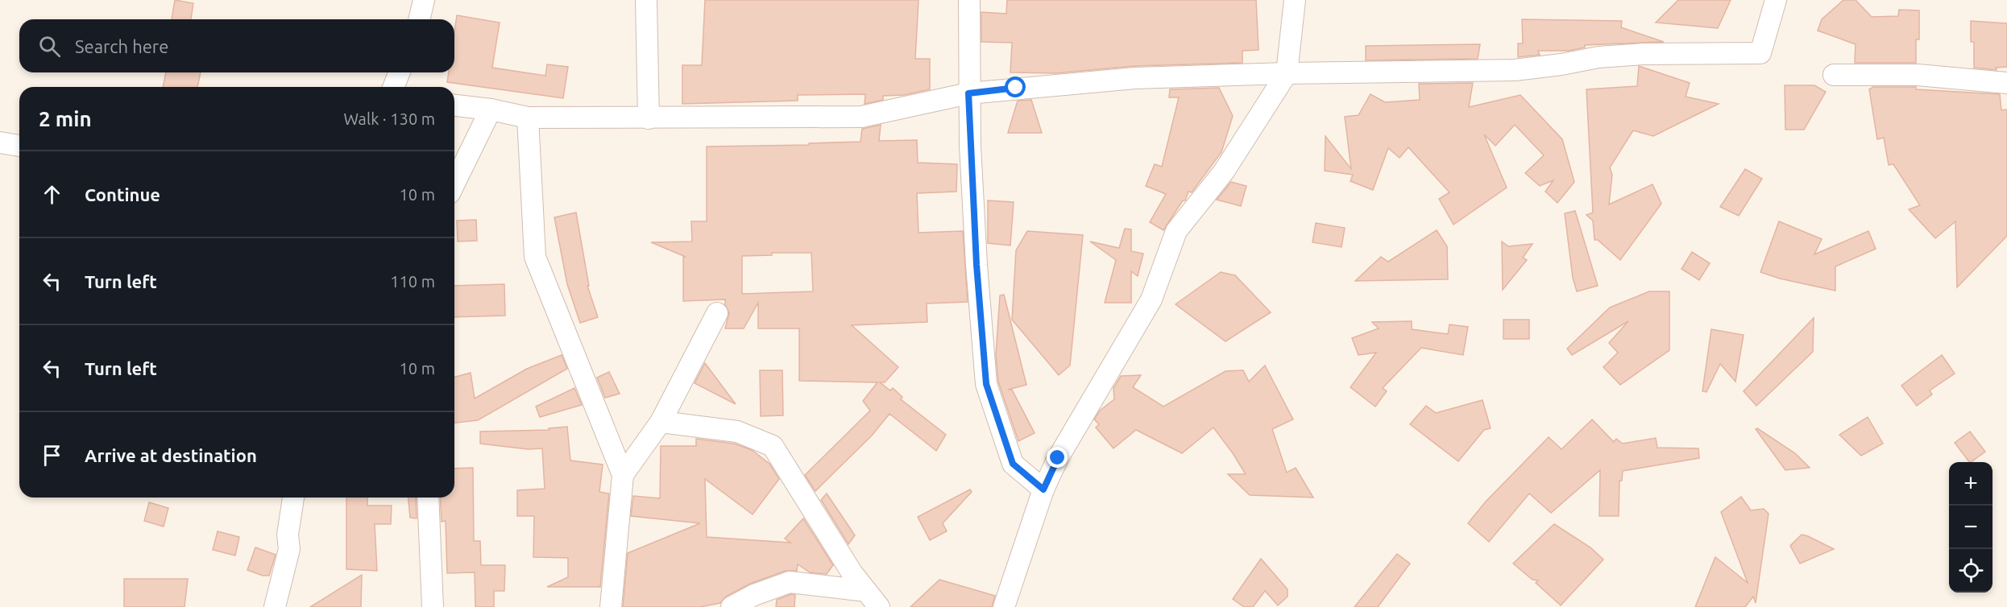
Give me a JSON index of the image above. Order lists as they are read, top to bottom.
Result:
{
  "page": {
    "search": "Search here",
    "heading": ["2 min", "Walk · 130 m"],
    "list": [
      ["Continue", "10 m"],
      ["Turn left", "110 m"],
      ["Turn left", "10 m"],
      "Arrive at destination"
    ],
    "map_buttons": ["+", "−"]
  }
}
